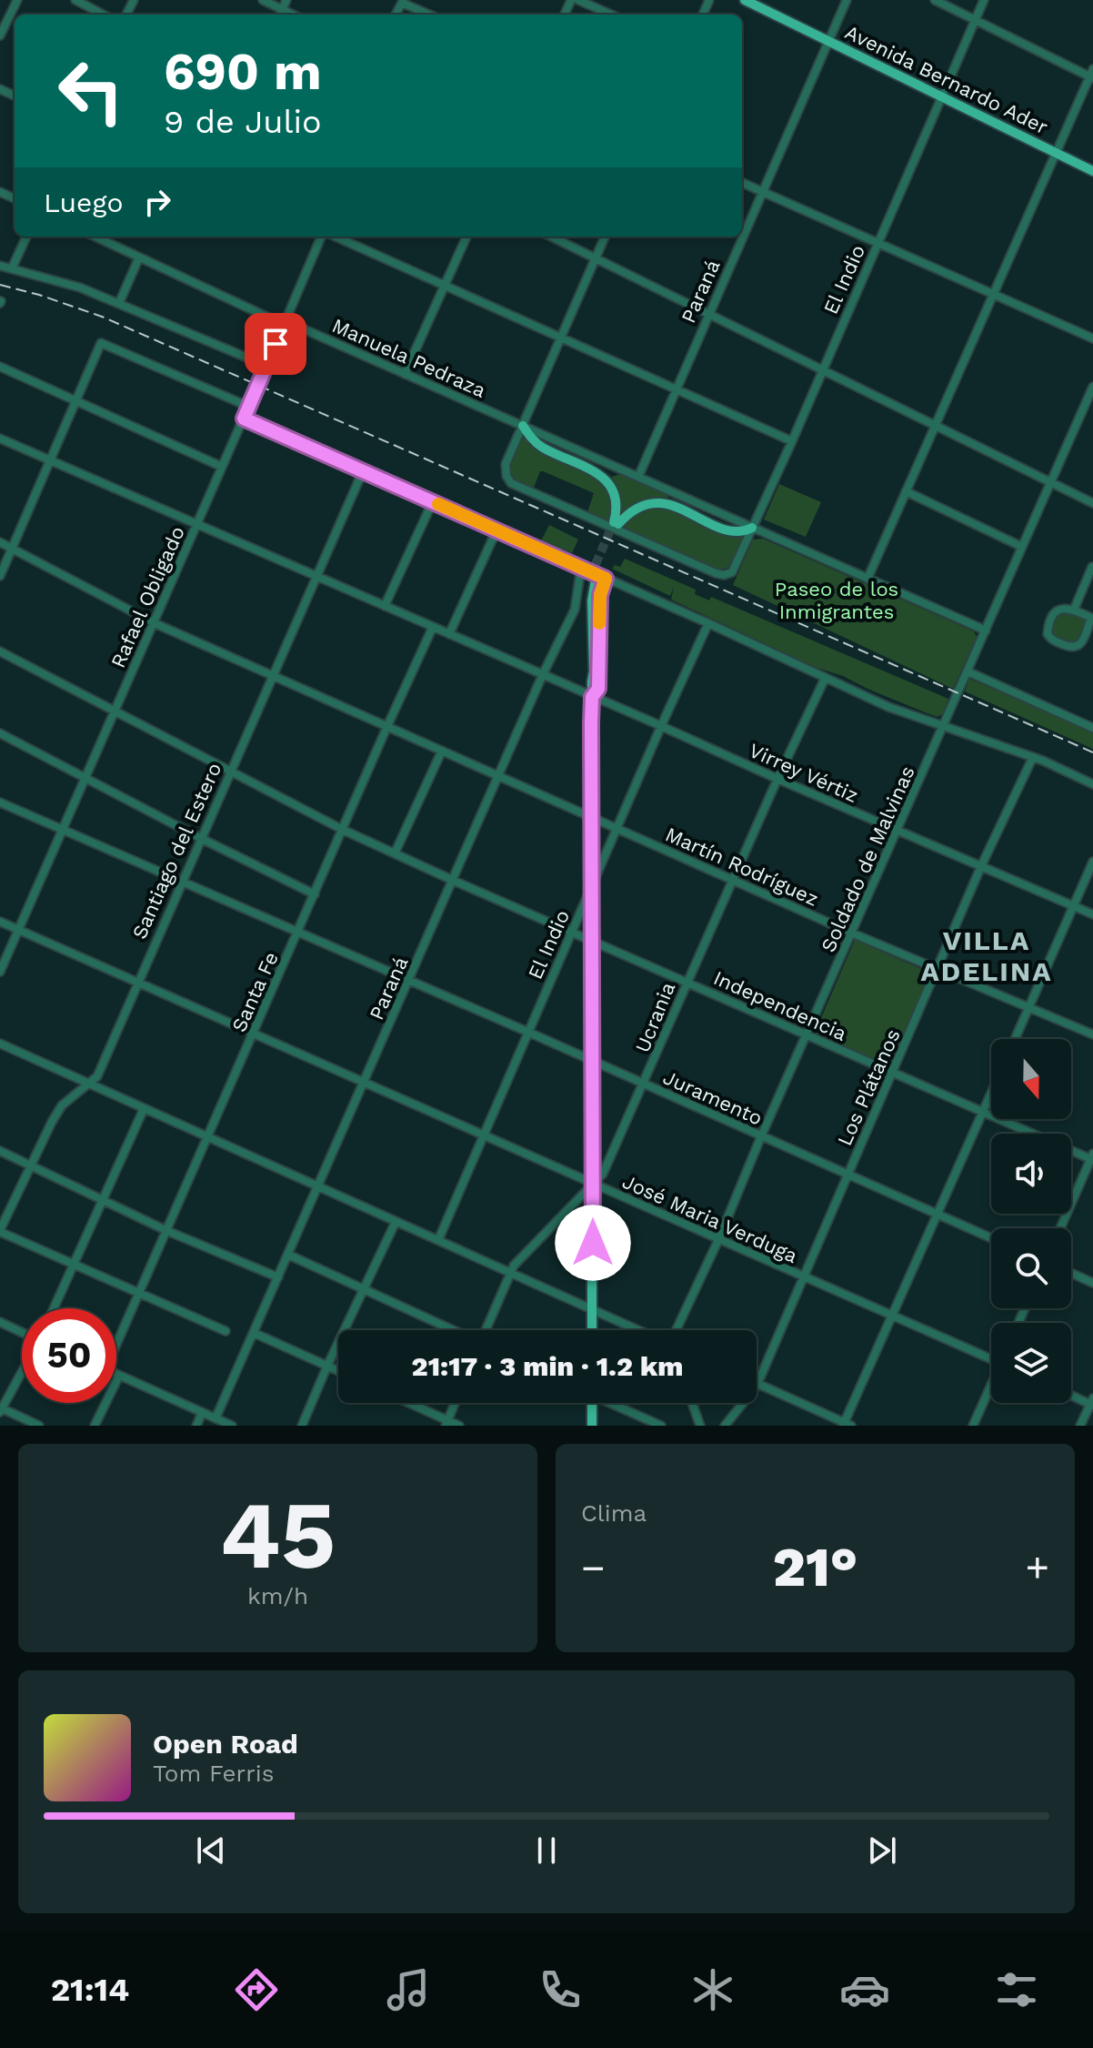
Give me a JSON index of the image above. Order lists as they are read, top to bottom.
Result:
{
  "streets": {
    "main road": ["Avenida Bernardo Ader"],
    "street": [
      "El Indio",
      "Paraná",
      "Manuela Pedraza",
      "Rafael Obligado",
      "Virrey Vértiz",
      "Santiago del Estero",
      "Soldado de Malvinas",
      "Martín Rodríguez",
      "Santa Fe",
      "Independencia",
      "Ucrania",
      "Los Plátanos",
      "Juramento",
      "José Maria Verduga"
    ]
  },
  "crossings": [
    ["Avenida Bernardo Ader", "El Indio"],
    ["Avenida Bernardo Ader", "Paraná"],
    ["El Indio", "Manuela Pedraza"],
    ["El Indio", "Virrey Vértiz"],
    ["El Indio", "Martín Rodríguez"],
    ["El Indio", "Independencia"],
    ["El Indio", "Juramento"],
    ["El Indio", "José Maria Verduga"],
    ["Paraná", "Manuela Pedraza"],
    ["Paraná", "Virrey Vértiz"],
    ["Paraná", "Martín Rodríguez"],
    ["Paraná", "Independencia"],
    ["Paraná", "Juramento"],
    ["Paraná", "José Maria Verduga"],
    ["Manuela Pedraza", "Rafael Obligado"],
    ["Manuela Pedraza", "Soldado de Malvinas"],
    ["Rafael Obligado", "Virrey Vértiz"],
    ["Rafael Obligado", "Martín Rodríguez"],
    ["Rafael Obligado", "Independencia"],
    ["Rafael Obligado", "Juramento"],
    ["Rafael Obligado", "José Maria Verduga"],
    ["Virrey Vértiz", "Santiago del Estero"],
    ["Virrey Vértiz", "Soldado de Malvinas"],
    ["Virrey Vértiz", "Santa Fe"],
    ["Virrey Vértiz", "Ucrania"],
    ["Virrey Vértiz", "Los Plátanos"],
    ["Santiago del Estero", "Martín Rodríguez"],
    ["Santiago del Estero", "Independencia"],
    ["Santiago del Estero", "Juramento"],
    ["Santiago del Estero", "José Maria Verduga"],
    ["Soldado de Malvinas", "Martín Rodríguez"],
    ["Soldado de Malvinas", "Independencia"],
    ["Soldado de Malvinas", "Juramento"],
    ["Soldado de Malvinas", "José Maria Verduga"],
    ["Martín Rodríguez", "Santa Fe"],
    ["Martín Rodríguez", "Ucrania"],
    ["Martín Rodríguez", "Los Plátanos"],
    ["Santa Fe", "Independencia"],
    ["Santa Fe", "Juramento"],
    ["Santa Fe", "José Maria Verduga"],
    ["Independencia", "Ucrania"],
    ["Independencia", "Los Plátanos"],
    ["Ucrania", "Juramento"],
    ["Ucrania", "José Maria Verduga"],
    ["Los Plátanos", "Juramento"],
    ["Los Plátanos", "José Maria Verduga"]
  ],
  "districts": ["VILLA ADELINA"],
  "parks": ["Paseo de los Inmigrantes"],
  "north": "bottom",
  "page": {
    "turn": ["690 m", "9 de Julio"],
    "then": "Luego",
    "limit": "50",
    "trip": "21:17 · 3 min · 1.2 km",
    "tile": [
      ["45", "km/h"],
      "Clima"
    ],
    "heat": ["−", "21°", "+"],
    "song": ["Open Road", "Tom Ferris"],
    "tabs": "21:14"
  }
}
